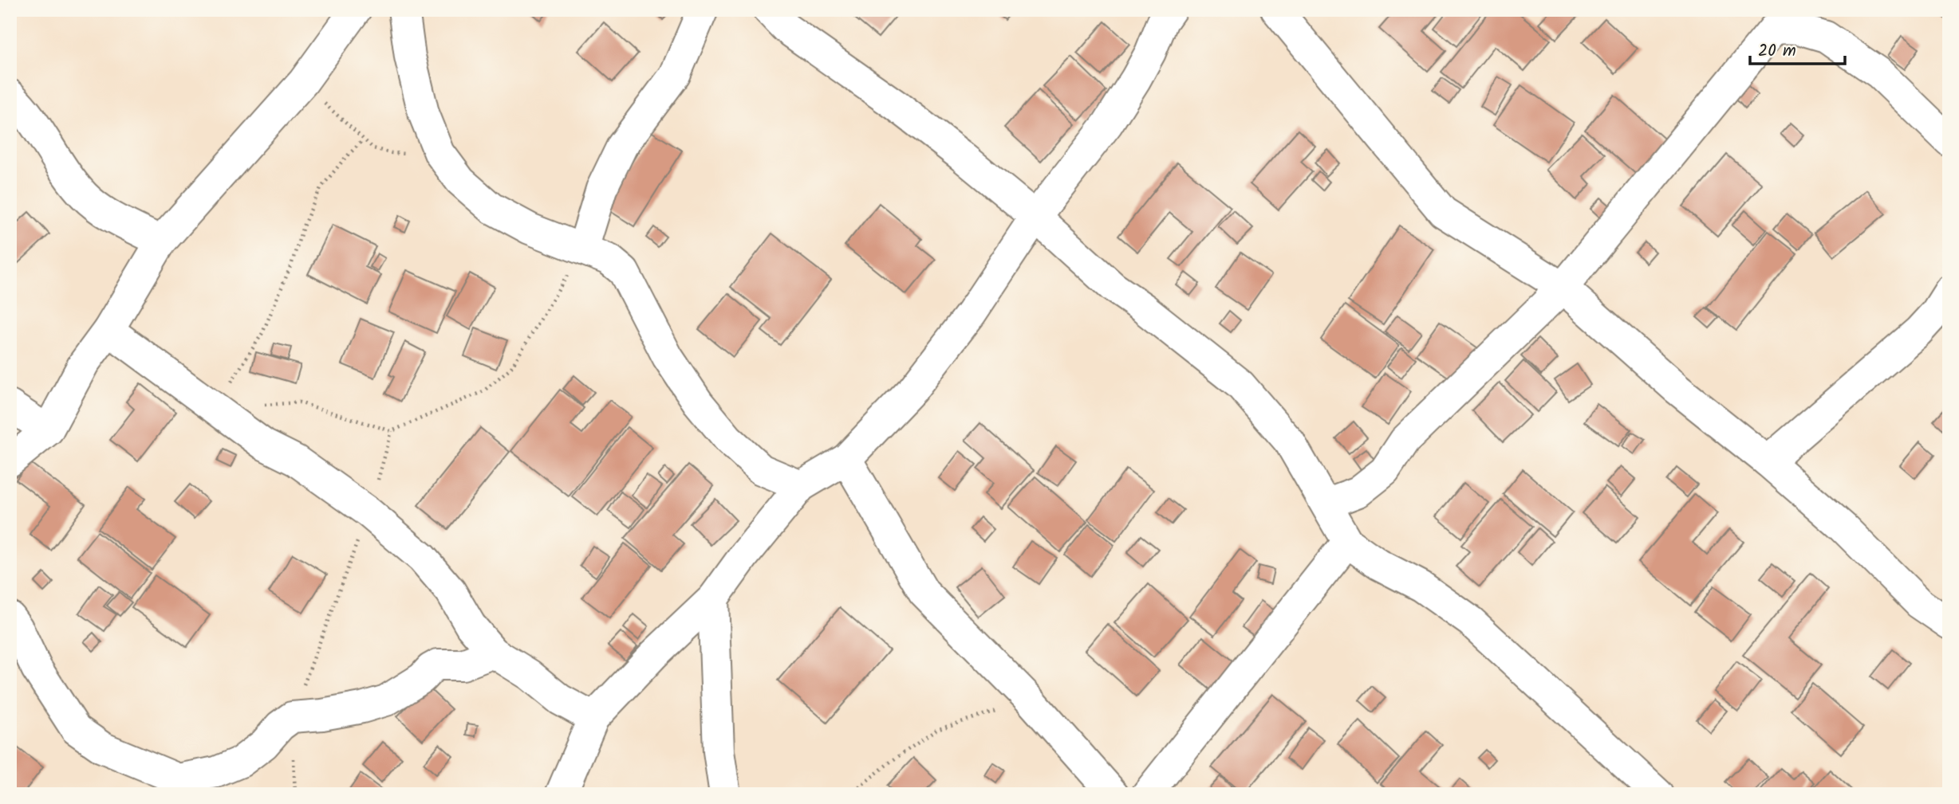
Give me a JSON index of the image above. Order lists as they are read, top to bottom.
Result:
{
  "scale_bar": "20 m"
}
